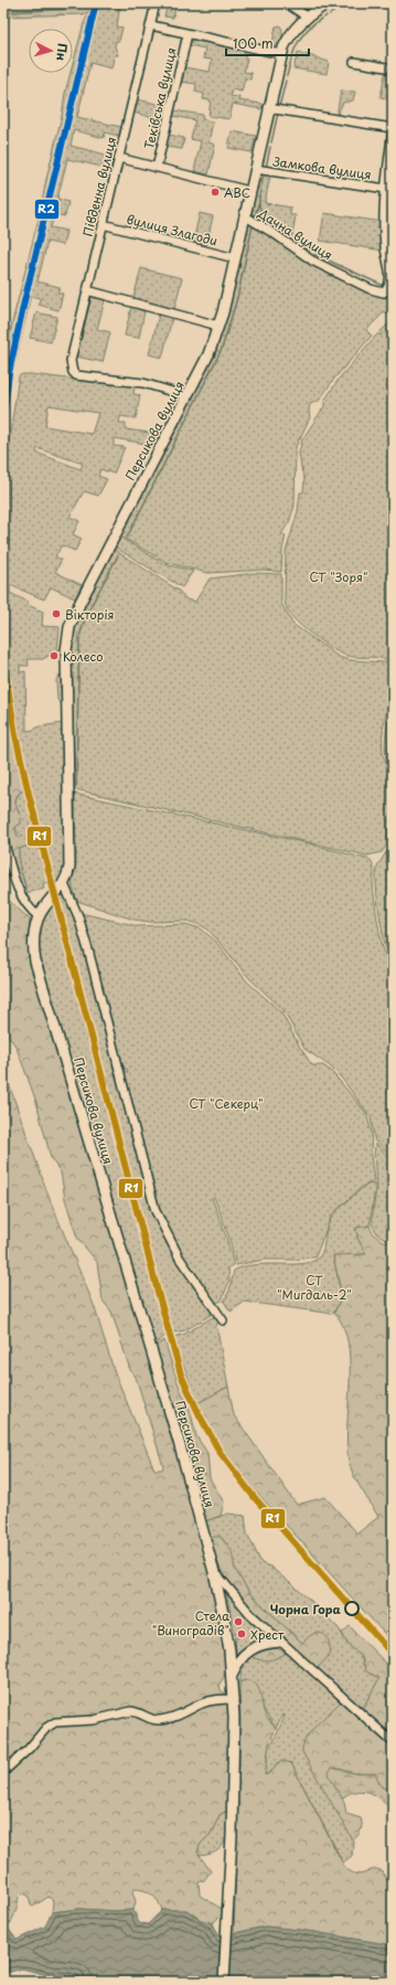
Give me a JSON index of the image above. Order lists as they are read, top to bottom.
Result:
{
  "streets": {
    "main road": ["Персикова вулиця"],
    "street": [
      "Теківська вулиця",
      "Замкова вулиця",
      "Південна вулиця",
      "вулиця Злагоди",
      "Дачна вулиця"
    ]
  },
  "crossings": [
    ["Теківська вулиця", "Південна вулиця"],
    ["Теківська вулиця", "Персикова вулиця"],
    ["Замкова вулиця", "Дачна вулиця"],
    ["Замкова вулиця", "Персикова вулиця"],
    ["Південна вулиця", "вулиця Злагоди"],
    ["Південна вулиця", "Персикова вулиця"],
    ["вулиця Злагоди", "Персикова вулиця"],
    ["Дачна вулиця", "Персикова вулиця"]
  ],
  "parks": ["СТ \"Зоря\"", "СТ \"Секерц\"", "СТ \"Мигдаль-2\""],
  "places": [
    "ABC",
    "Вікторія",
    "Колесо",
    "Чорна Гора",
    "Стела \"Виноградів\"",
    "Хрест"
  ],
  "lines": ["transit line R2", "transit line R1"],
  "scale_bar": "100 m",
  "north": "right"
}
